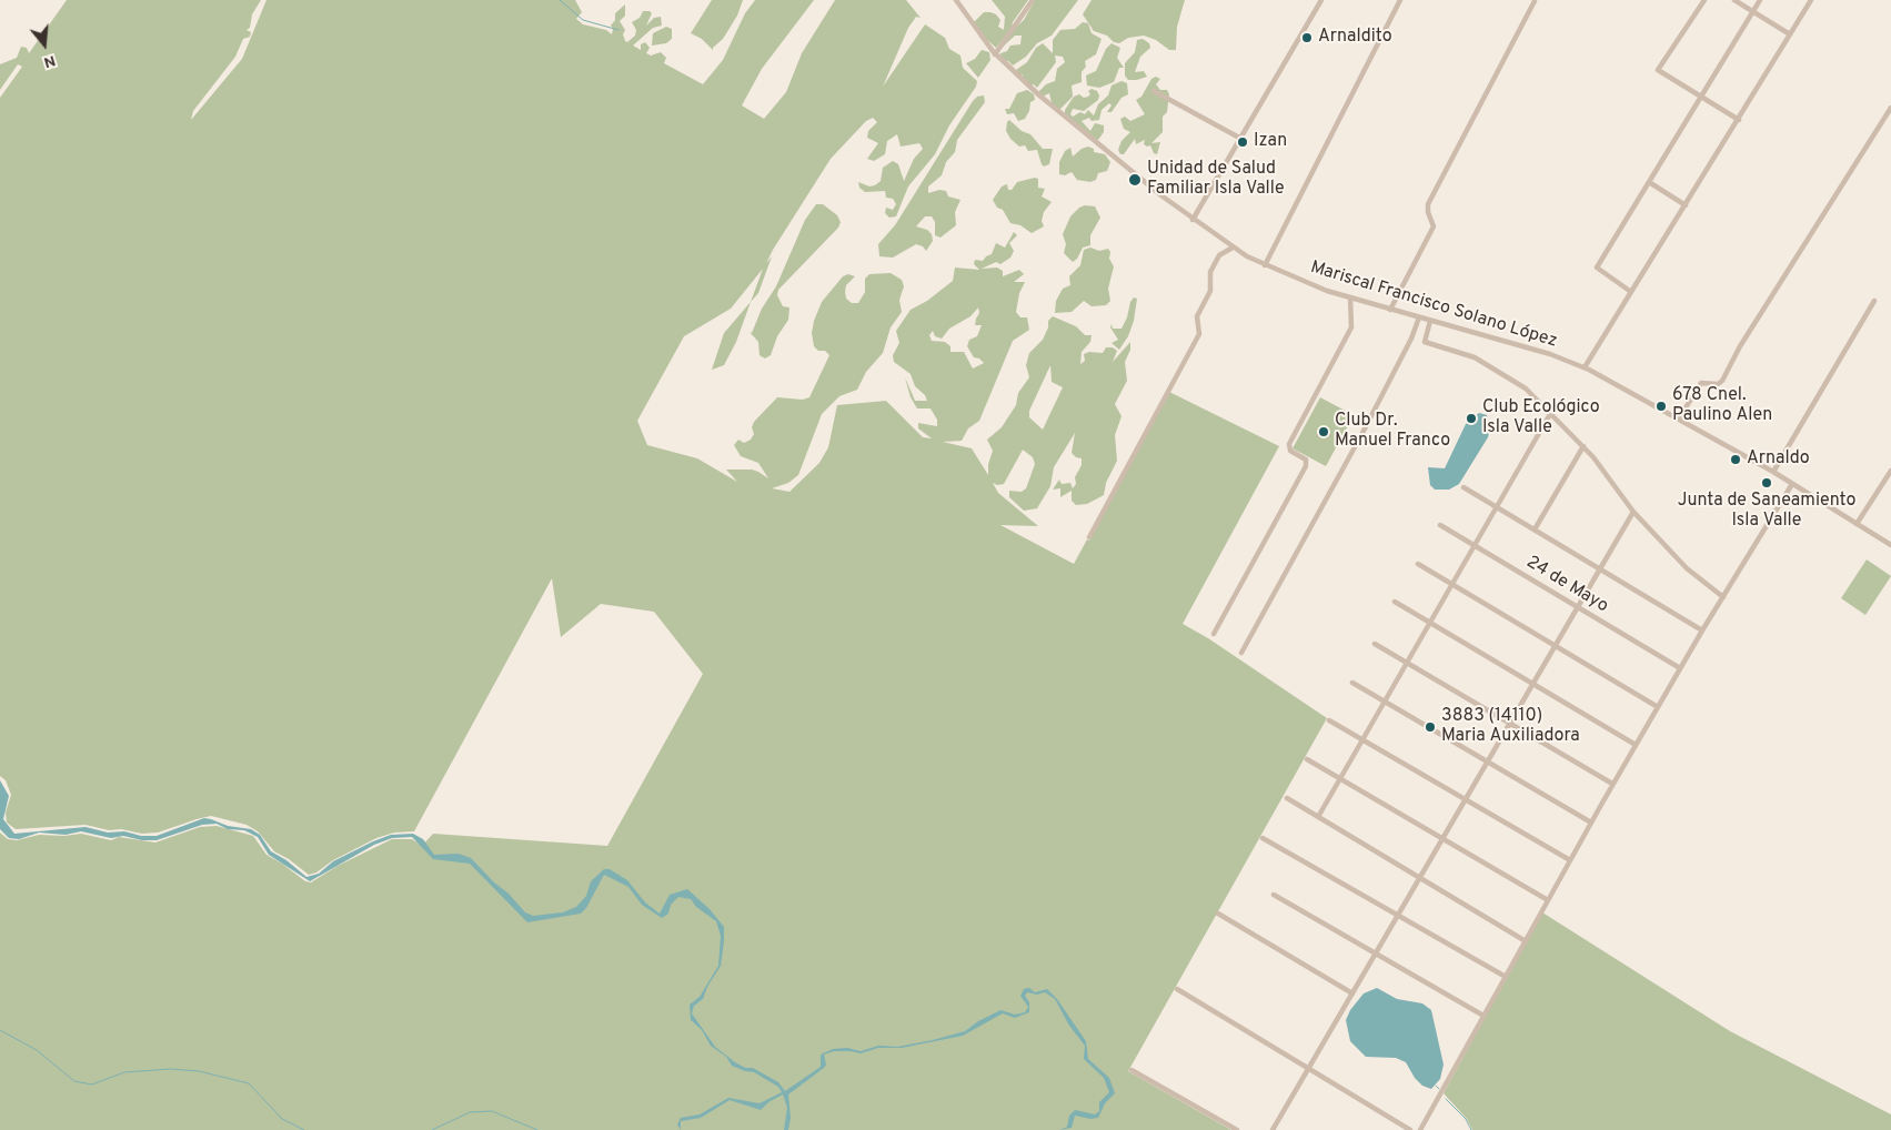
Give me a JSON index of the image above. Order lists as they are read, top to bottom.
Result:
{
  "streets": {
    "street": ["Mariscal Francisco Solano López", "24 de Mayo"]
  },
  "places": [
    "Arnaldito",
    "Izan",
    "Unidad de Salud Familiar Isla Valle",
    "678 Cnel. Paulino Alen",
    "Club Ecológico Isla Valle",
    "Club Dr. Manuel Franco",
    "Arnaldo",
    "Junta de Saneamiento Isla Valle",
    "3883 (14110) Maria Auxiliadora"
  ],
  "north": "bottom"
}
